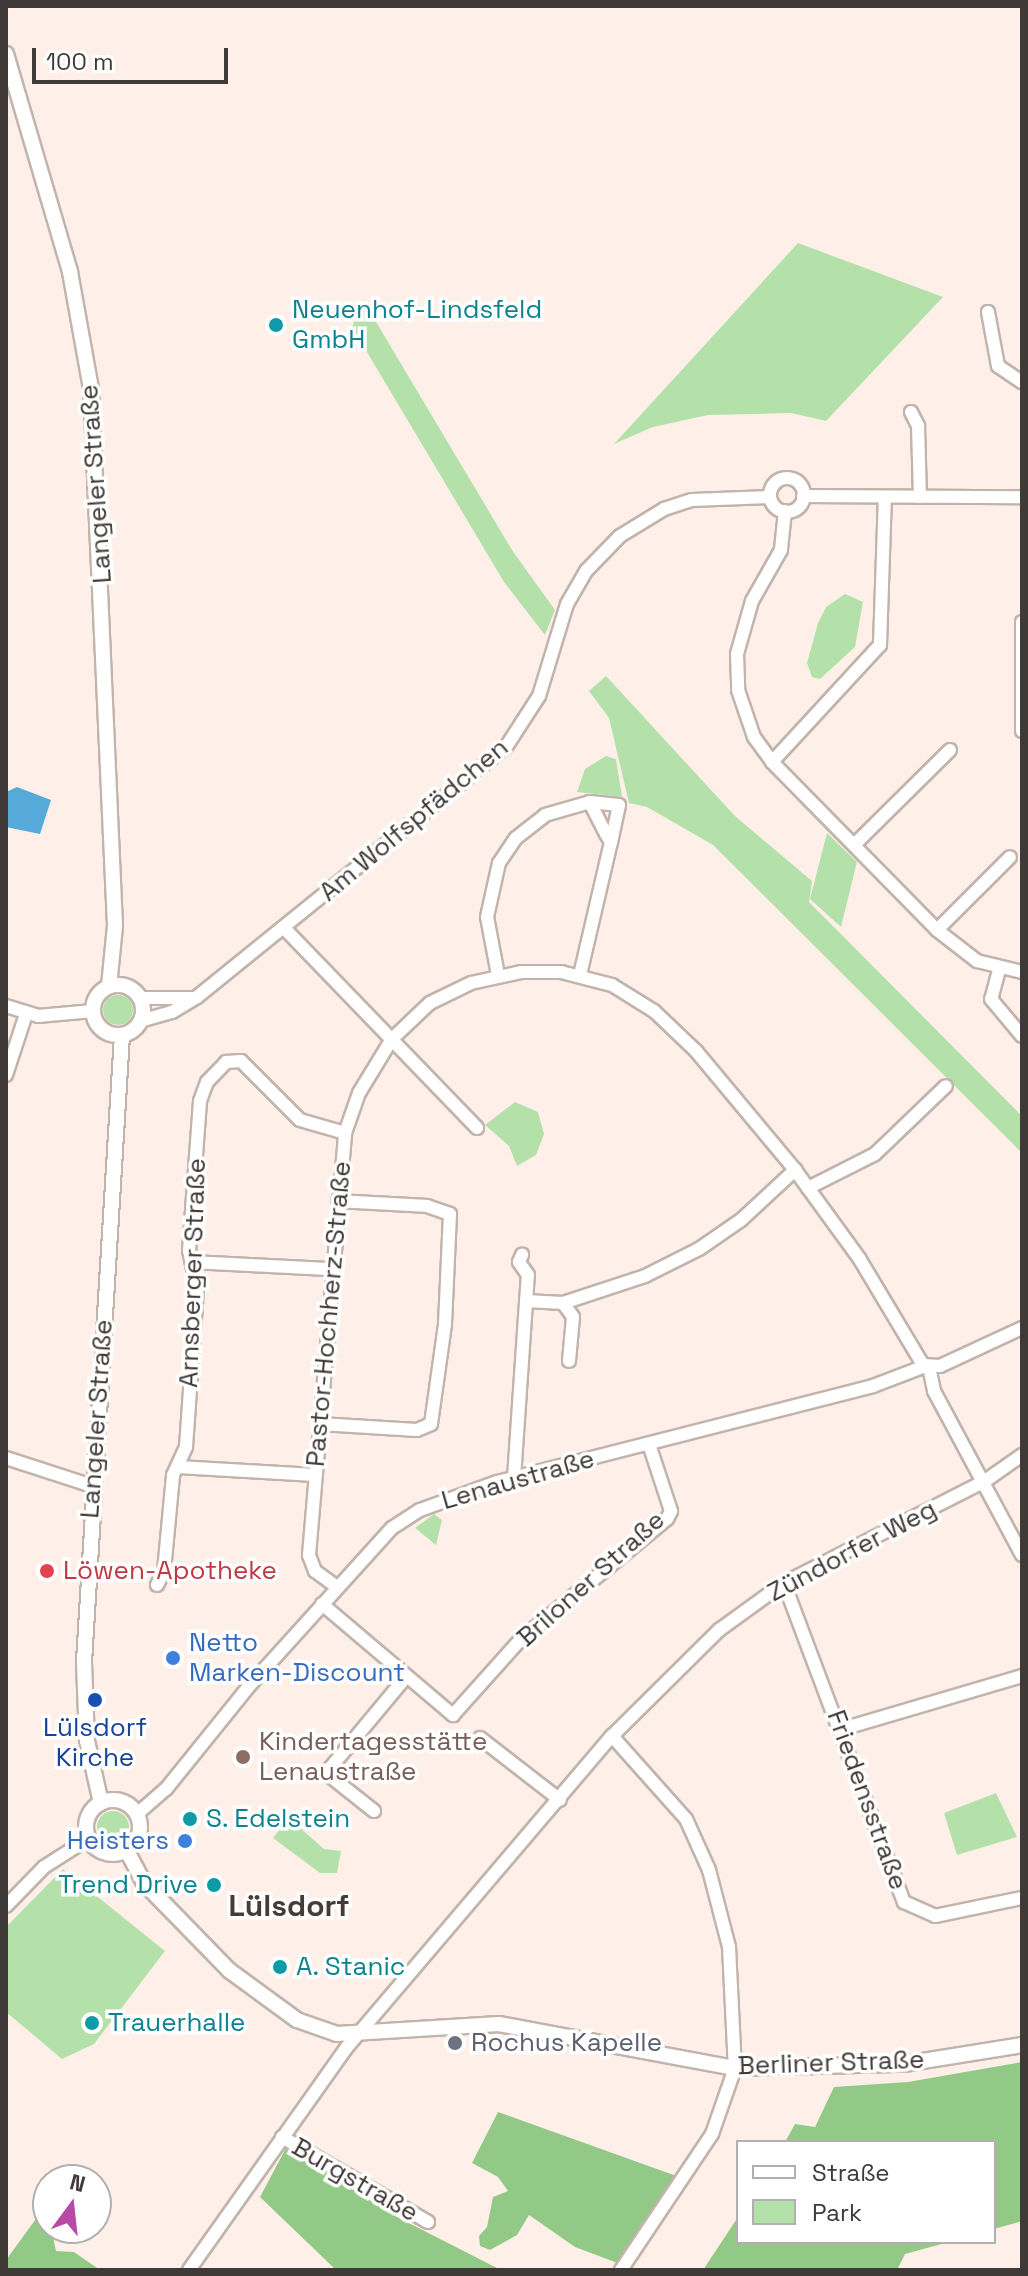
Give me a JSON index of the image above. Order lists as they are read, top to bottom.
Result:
{
  "streets": {
    "street": [
      "Langeler Straße",
      "Am Wolfspfädchen",
      "Arnsberger Straße",
      "Pastor-Hochherz-Straße",
      "Lenaustraße",
      "Zündorfer Weg",
      "Briloner Straße",
      "Friedensstraße",
      "Berliner Straße",
      "Burgstraße"
    ]
  },
  "crossings": [
    ["Langeler Straße", "Am Wolfspfädchen"],
    ["Langeler Straße", "Lenaustraße"],
    ["Langeler Straße", "Berliner Straße"],
    ["Arnsberger Straße", "Pastor-Hochherz-Straße"],
    ["Pastor-Hochherz-Straße", "Lenaustraße"],
    ["Pastor-Hochherz-Straße", "Zündorfer Weg"],
    ["Lenaustraße", "Briloner Straße"],
    ["Lenaustraße", "Berliner Straße"],
    ["Zündorfer Weg", "Friedensstraße"],
    ["Zündorfer Weg", "Berliner Straße"],
    ["Zündorfer Weg", "Burgstraße"],
    ["Berliner Straße", "Burgstraße"]
  ],
  "districts": ["Lülsdorf"],
  "places": [
    "Neuenhof-Lindsfeld GmbH",
    "Löwen-Apotheke",
    "Netto Marken-Discount",
    "Lülsdorf Kirche",
    "Kindertagesstätte Lenaustraße",
    "S. Edelstein",
    "Heisters",
    "Trend Drive",
    "A. Stanic",
    "Trauerhalle",
    "Rochus Kapelle"
  ],
  "legend": ["Straße", "Park"],
  "scale_bar": "100 m",
  "north": "top"
}
